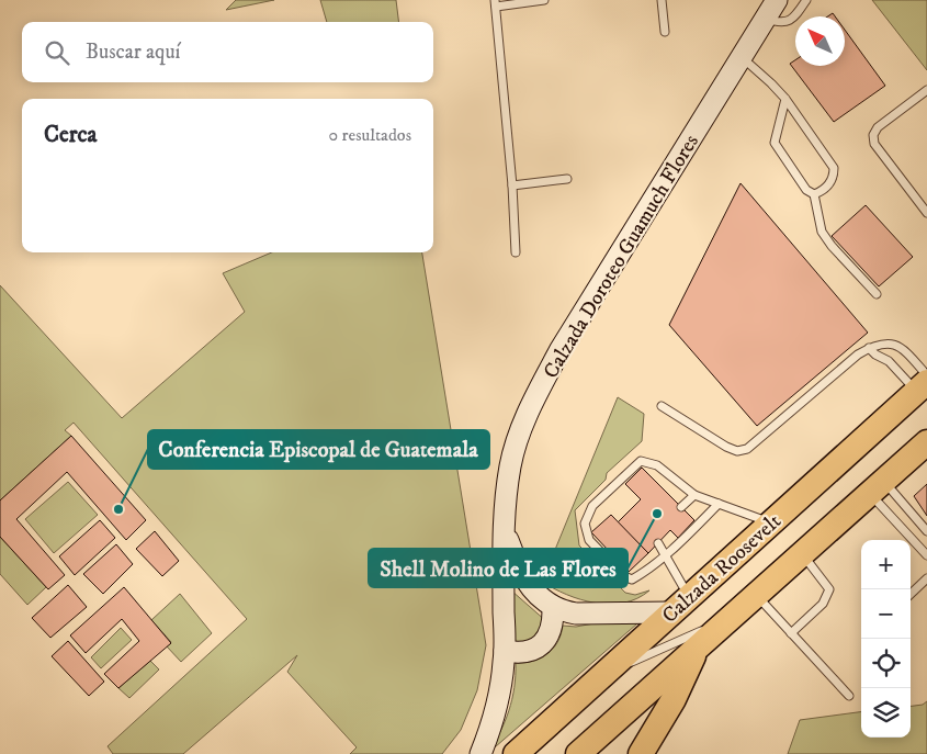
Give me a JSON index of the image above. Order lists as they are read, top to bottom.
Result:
{
  "streets": {
    "highway": ["Calzada Roosevelt"],
    "main road": ["Calzada Doroteo Guamuch Flores"]
  },
  "crossings": [
    ["Calzada Doroteo Guamuch Flores", "Calzada Roosevelt"]
  ],
  "places": ["Conferencia Episcopal de Guatemala", "Shell Molino de Las Flores"],
  "north": "top left",
  "page": {
    "search": "Buscar aquí",
    "heading": ["Cerca", "0 resultados"],
    "map_buttons": ["+", "−"]
  }
}
